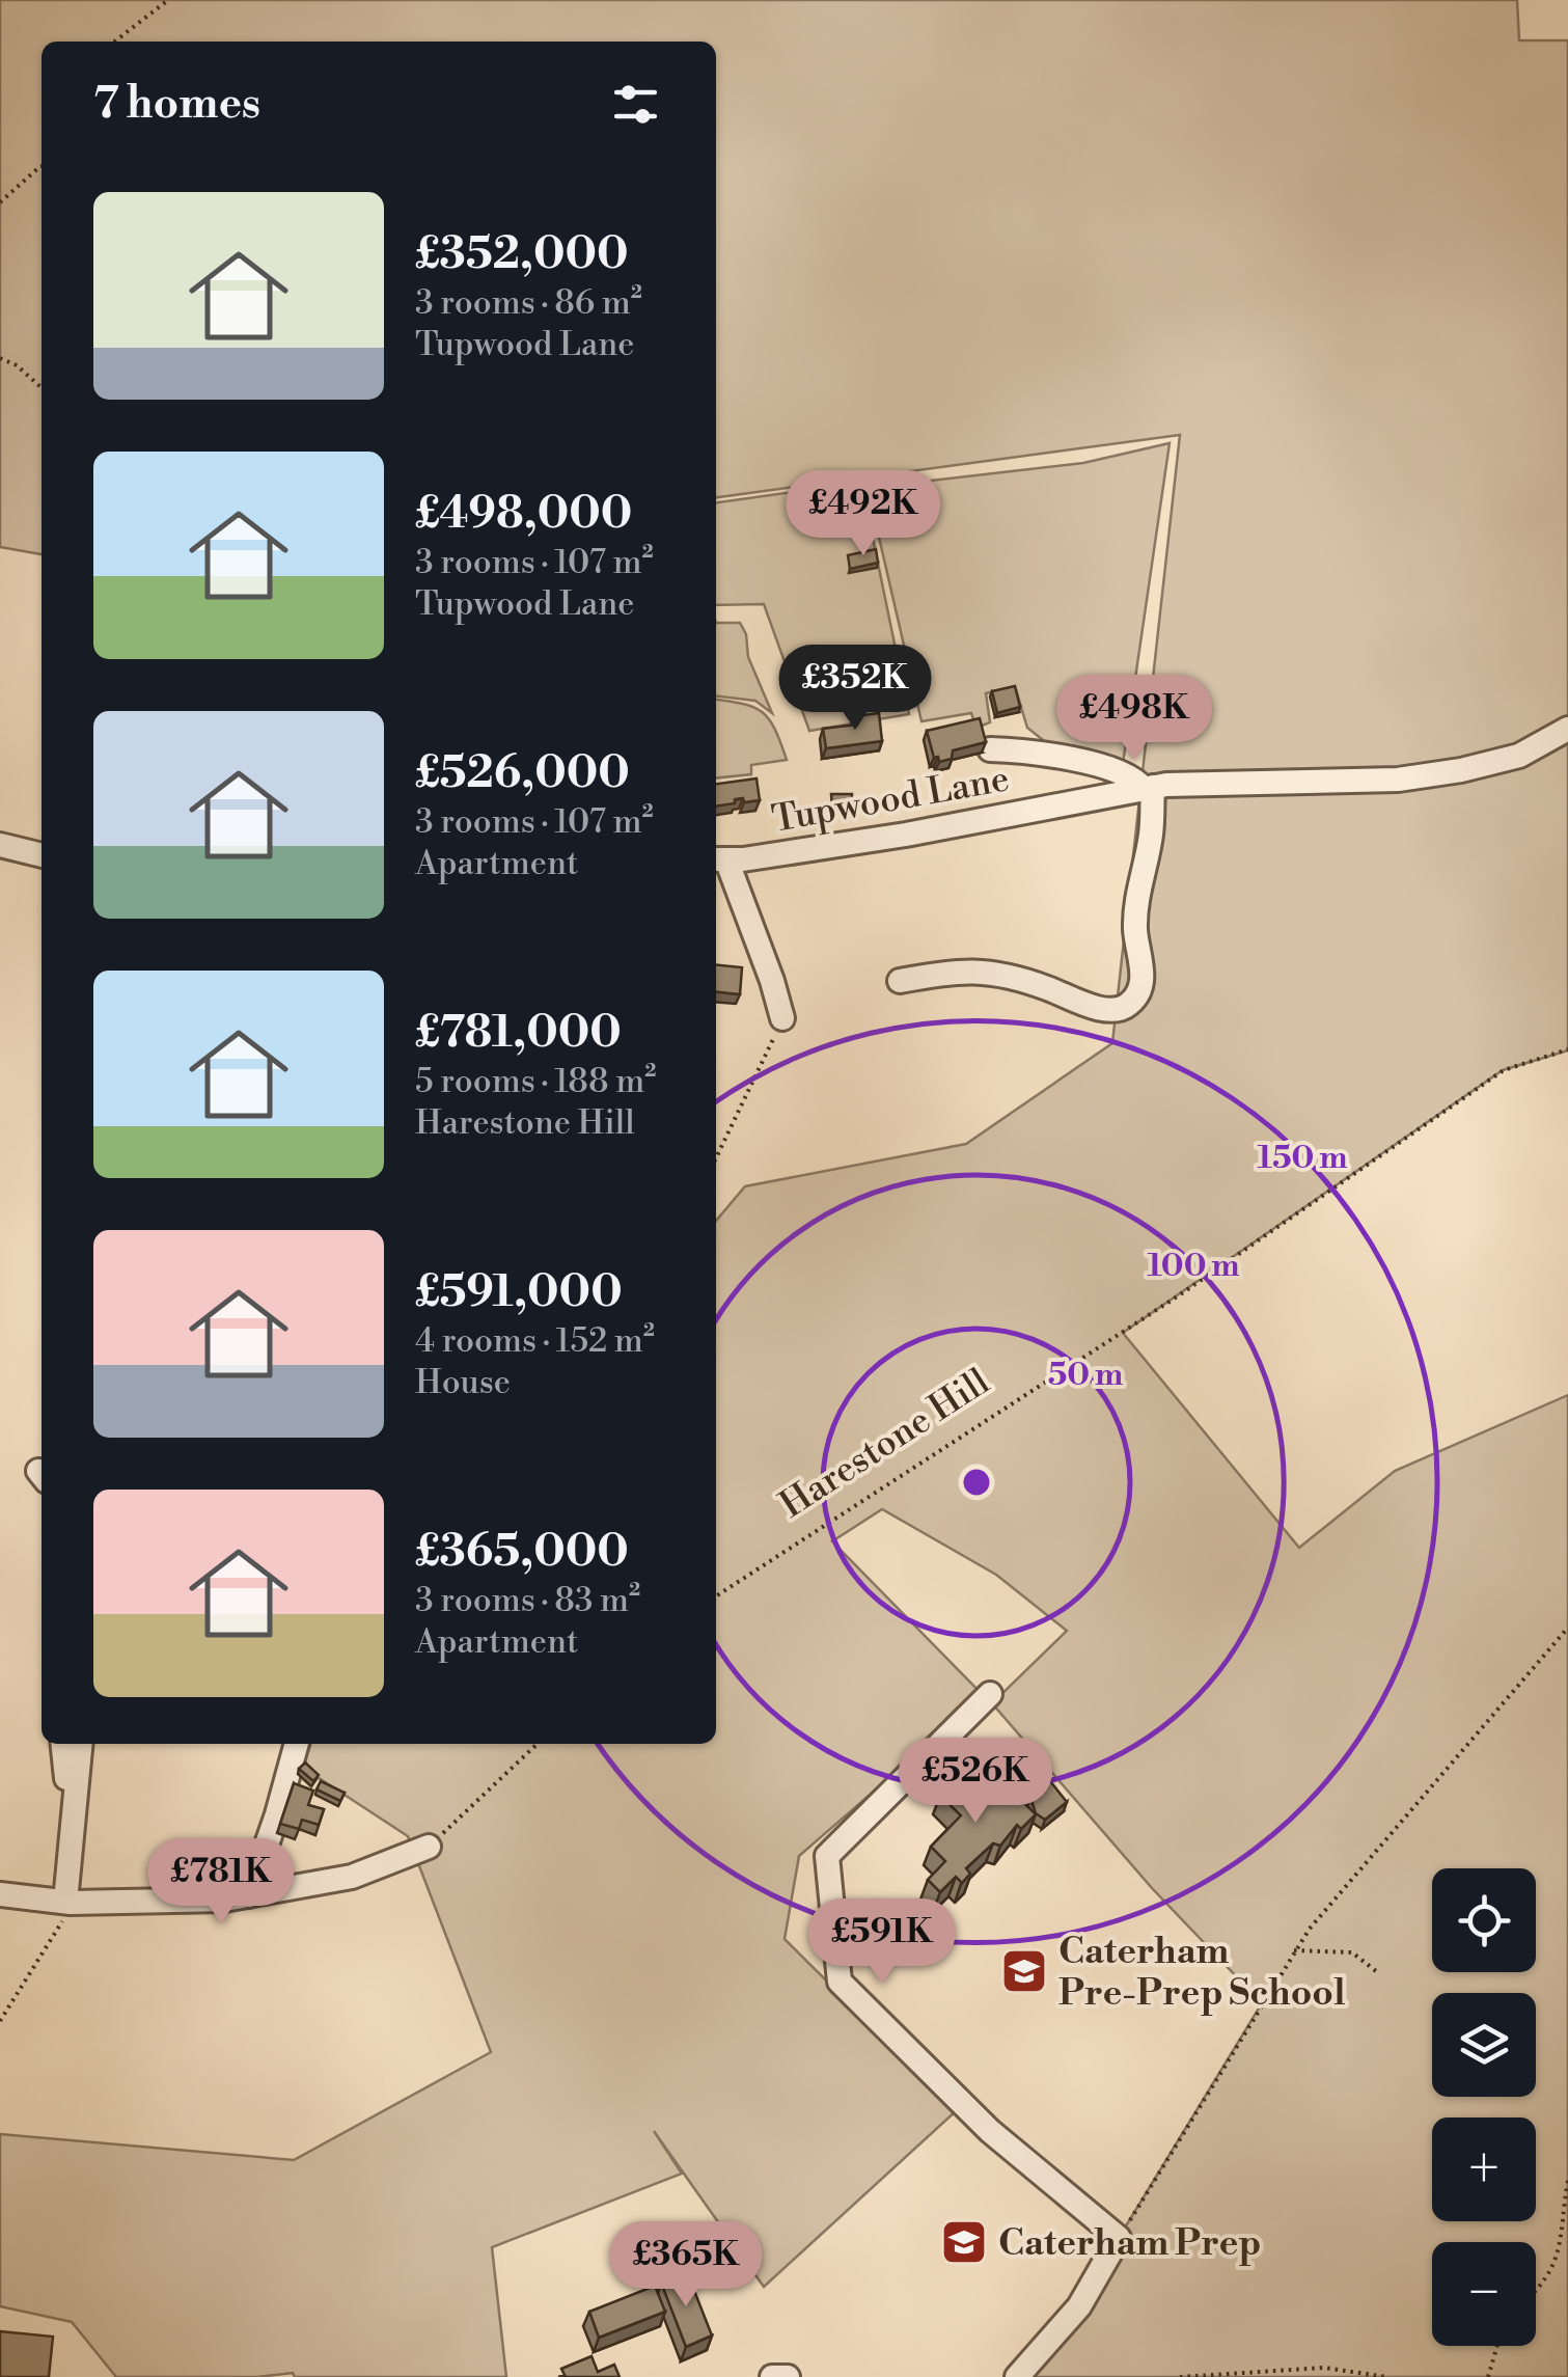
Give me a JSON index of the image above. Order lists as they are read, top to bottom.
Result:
{
  "streets": {
    "street": ["Tupwood Lane"],
    "path": ["Harestone Hill"]
  },
  "places": {
    "school or university": ["Caterham Pre-Prep School", "Caterham Prep"]
  },
  "page": {
    "heading": "7 homes",
    "list": [
      {
        "name": "£352,000",
        "note": "3 rooms · 86 m² · Tupwood Lane"
      },
      {
        "name": "£498,000",
        "note": "3 rooms · 107 m² · Tupwood Lane"
      },
      {
        "name": "£526,000",
        "note": "3 rooms · 107 m² · Apartment"
      },
      {
        "name": "£781,000",
        "note": "5 rooms · 188 m² · Harestone Hill"
      },
      {
        "name": "£591,000",
        "note": "4 rooms · 152 m² · House"
      },
      {
        "name": "£365,000",
        "note": "3 rooms · 83 m² · Apartment"
      }
    ],
    "price": [
      "£492K",
      "£352K",
      "£498K",
      "£526K",
      "£781K",
      "£591K",
      "£365K"
    ],
    "map_buttons": ["+", "−"]
  },
  "rings": ["150 m", "100 m", "50 m"]
}
